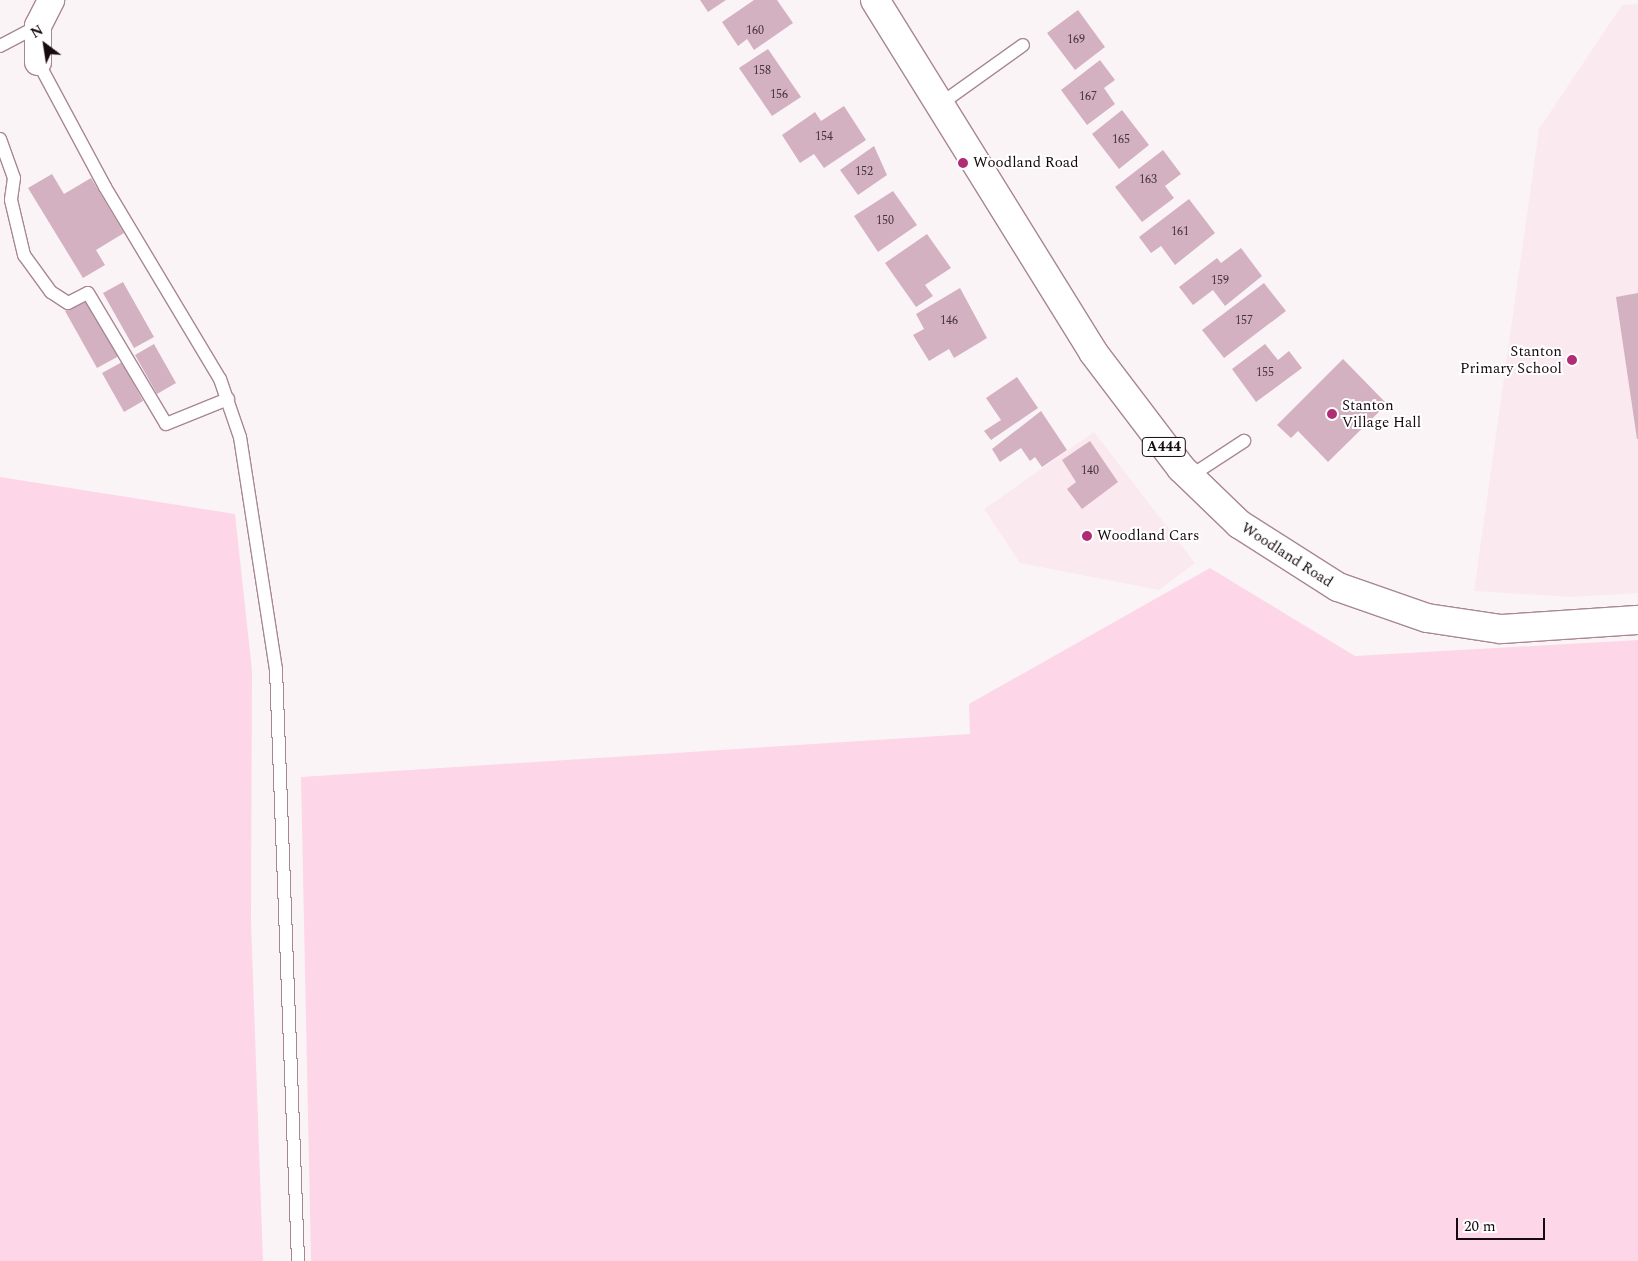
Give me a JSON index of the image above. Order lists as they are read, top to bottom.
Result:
{
  "streets": {
    "highway": ["A444", "Woodland Road"]
  },
  "places": [
    "Woodland Road",
    "Stanton Primary School",
    "Stanton Village Hall",
    "Woodland Cars"
  ],
  "house_numbers": [
    "160",
    "169",
    "158",
    "156",
    "167",
    "154",
    "165",
    "152",
    "163",
    "150",
    "161",
    "159",
    "146",
    "157",
    "155",
    "140"
  ],
  "scale_bar": "20 m",
  "north": "top left"
}
